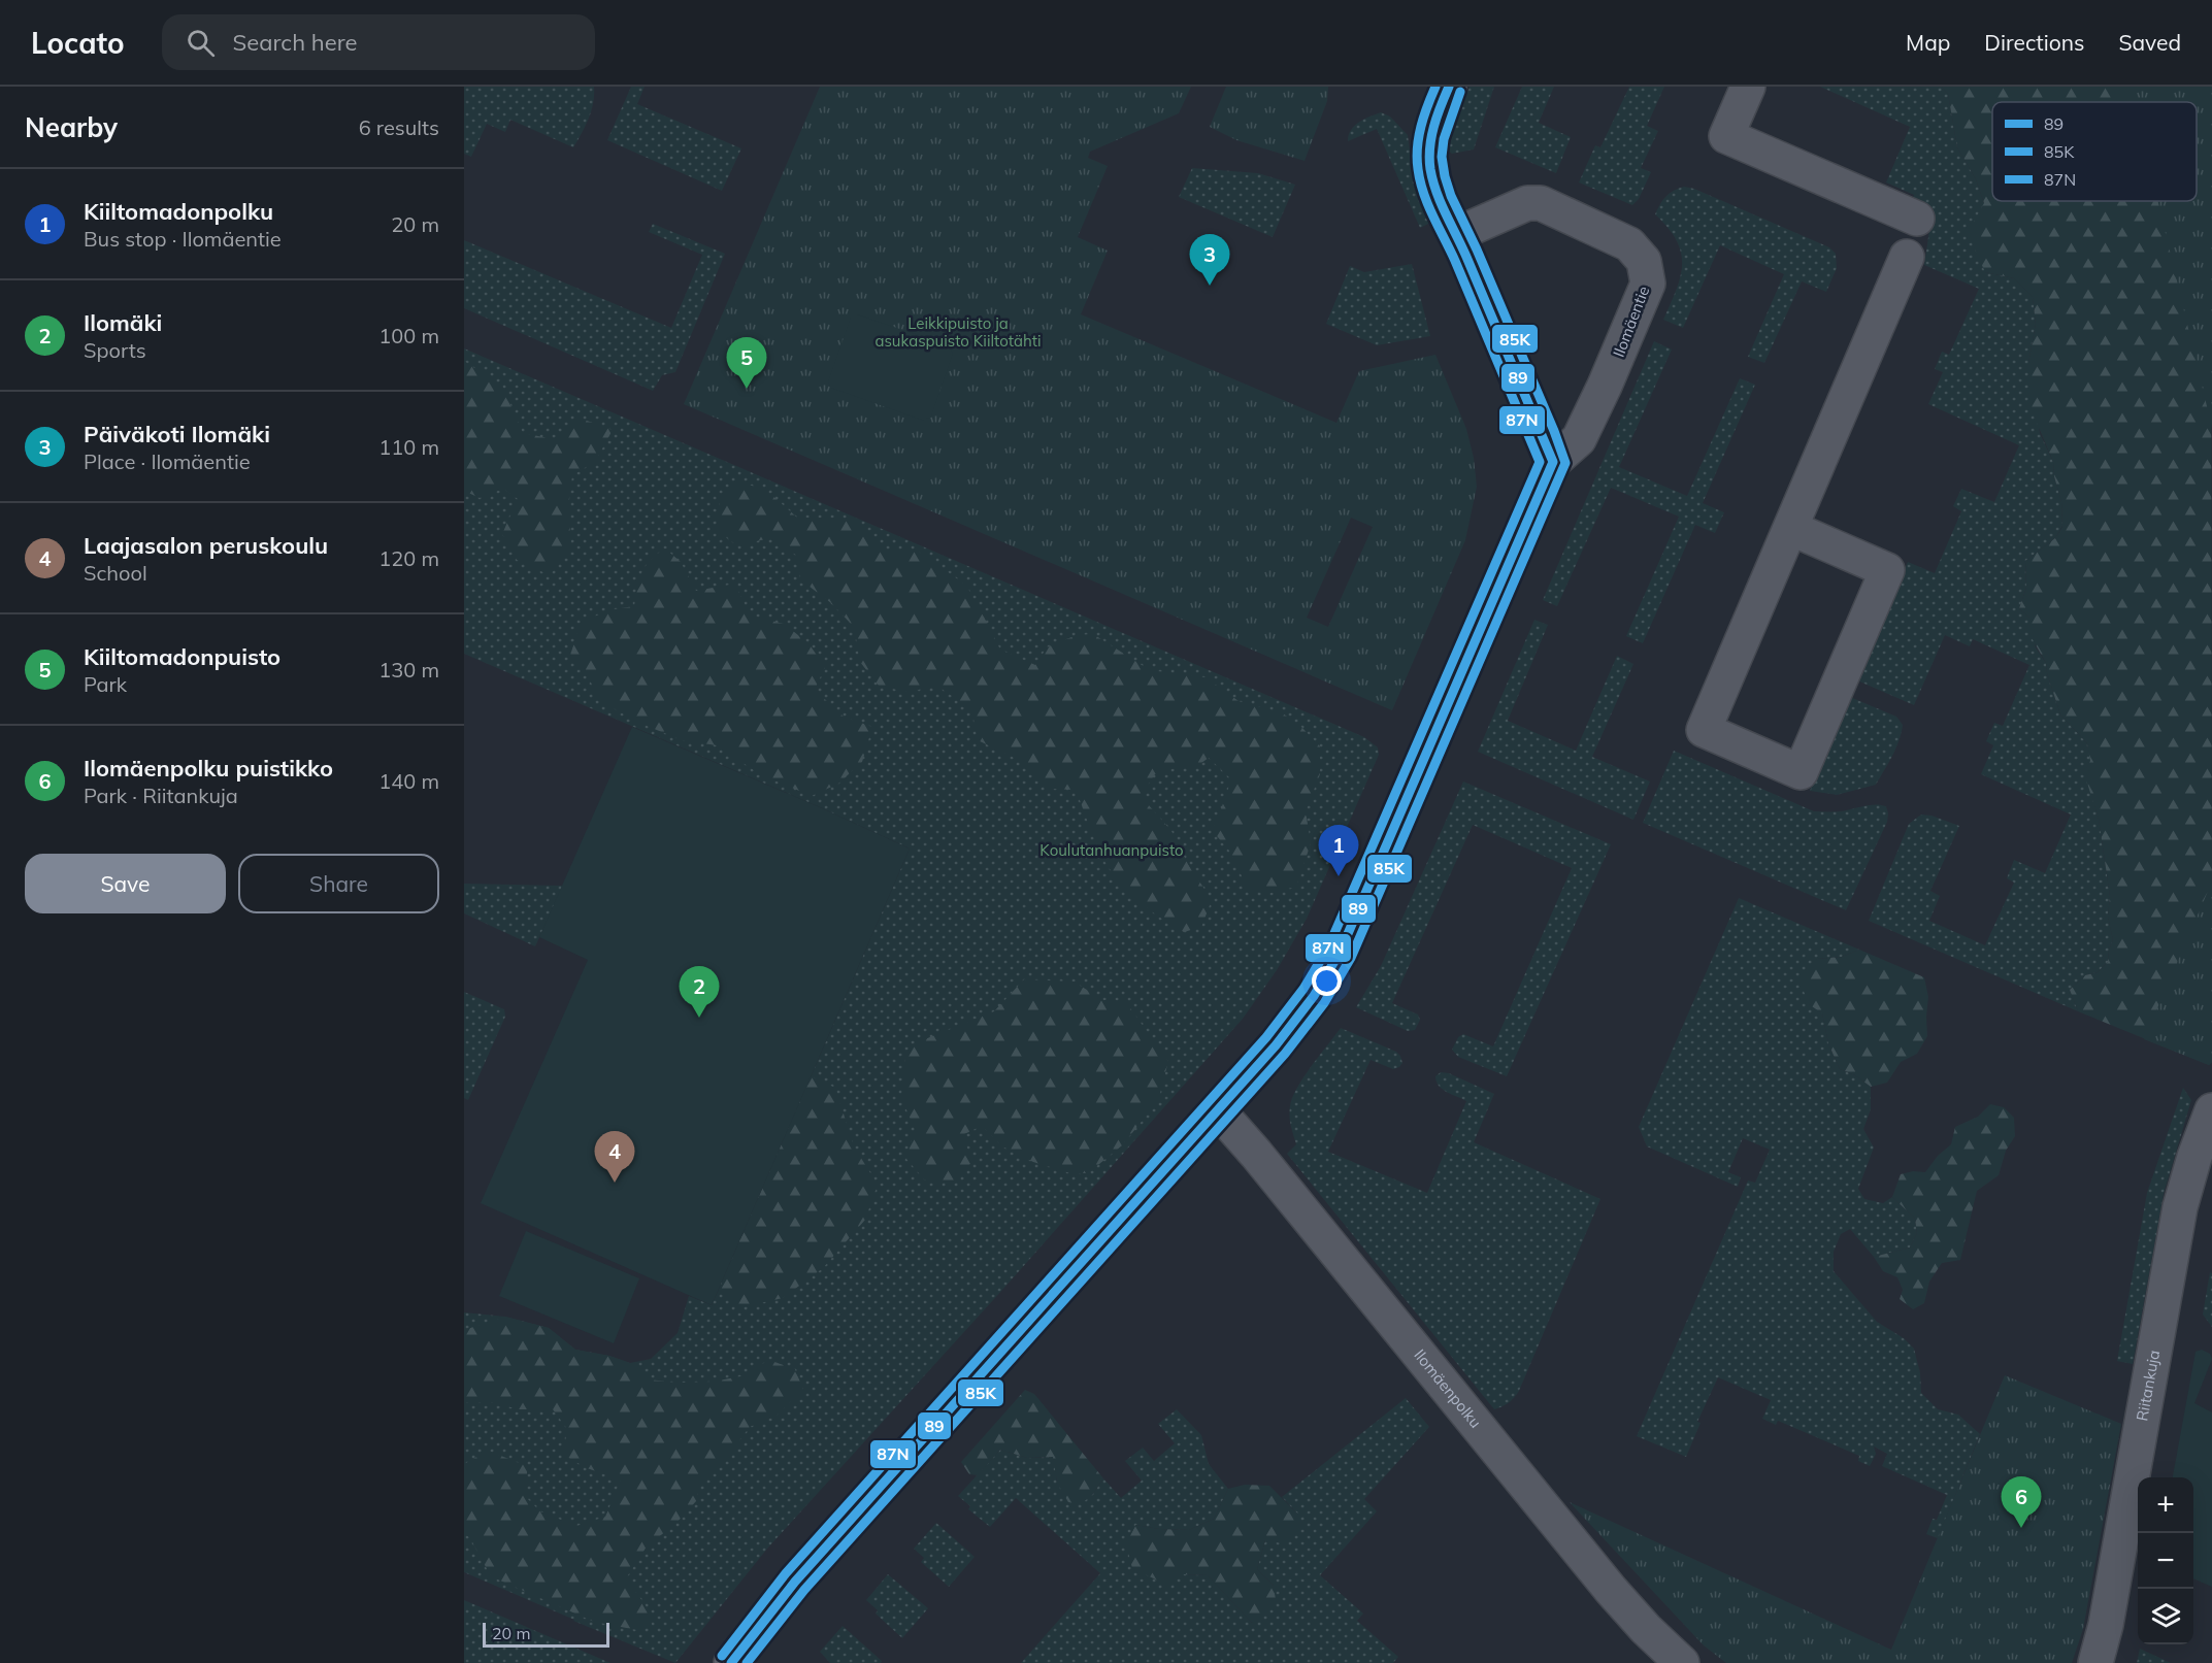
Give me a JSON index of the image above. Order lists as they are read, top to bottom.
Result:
{
  "streets": {
    "street": ["Ilomäentie", "Riitankuja", "Ilomäenpolku"]
  },
  "crossings": [
    ["Ilomäentie", "Ilomäenpolku"]
  ],
  "parks": ["Leikkipuisto ja asukaspuisto Kiiltotähti", "Koulutanhuanpuisto"],
  "lines": ["transit line 89", "transit line 87N", "transit line 85K"],
  "legend": ["89", "85K", "87N"],
  "scale_bar": "20 m",
  "page": {
    "header": "Locato",
    "search": "Search here",
    "nav": ["Map", "Directions", "Saved"],
    "heading": ["Nearby", "6 results"],
    "list": [
      {
        "mark": "1",
        "name": "Kiiltomadonpolku",
        "note": "Bus stop · Ilomäentie",
        "value": "20 m"
      },
      {
        "mark": "2",
        "name": "Ilomäki",
        "note": "Sports",
        "value": "100 m"
      },
      {
        "mark": "3",
        "name": "Päiväkoti Ilomäki",
        "note": "Place · Ilomäentie",
        "value": "110 m"
      },
      {
        "mark": "4",
        "name": "Laajasalon peruskoulu",
        "note": "School",
        "value": "120 m"
      },
      {
        "mark": "5",
        "name": "Kiiltomadonpuisto",
        "note": "Park",
        "value": "130 m"
      },
      {
        "mark": "6",
        "name": "Ilomäenpolku puistikko",
        "note": "Park · Riitankuja",
        "value": "140 m"
      }
    ],
    "pins": [
      "3",
      "5",
      "1",
      "2",
      "4",
      "6"
    ],
    "buttons": ["Save", "Share"],
    "map_buttons": ["+", "−"],
    "scale": "20 m"
  }
}
